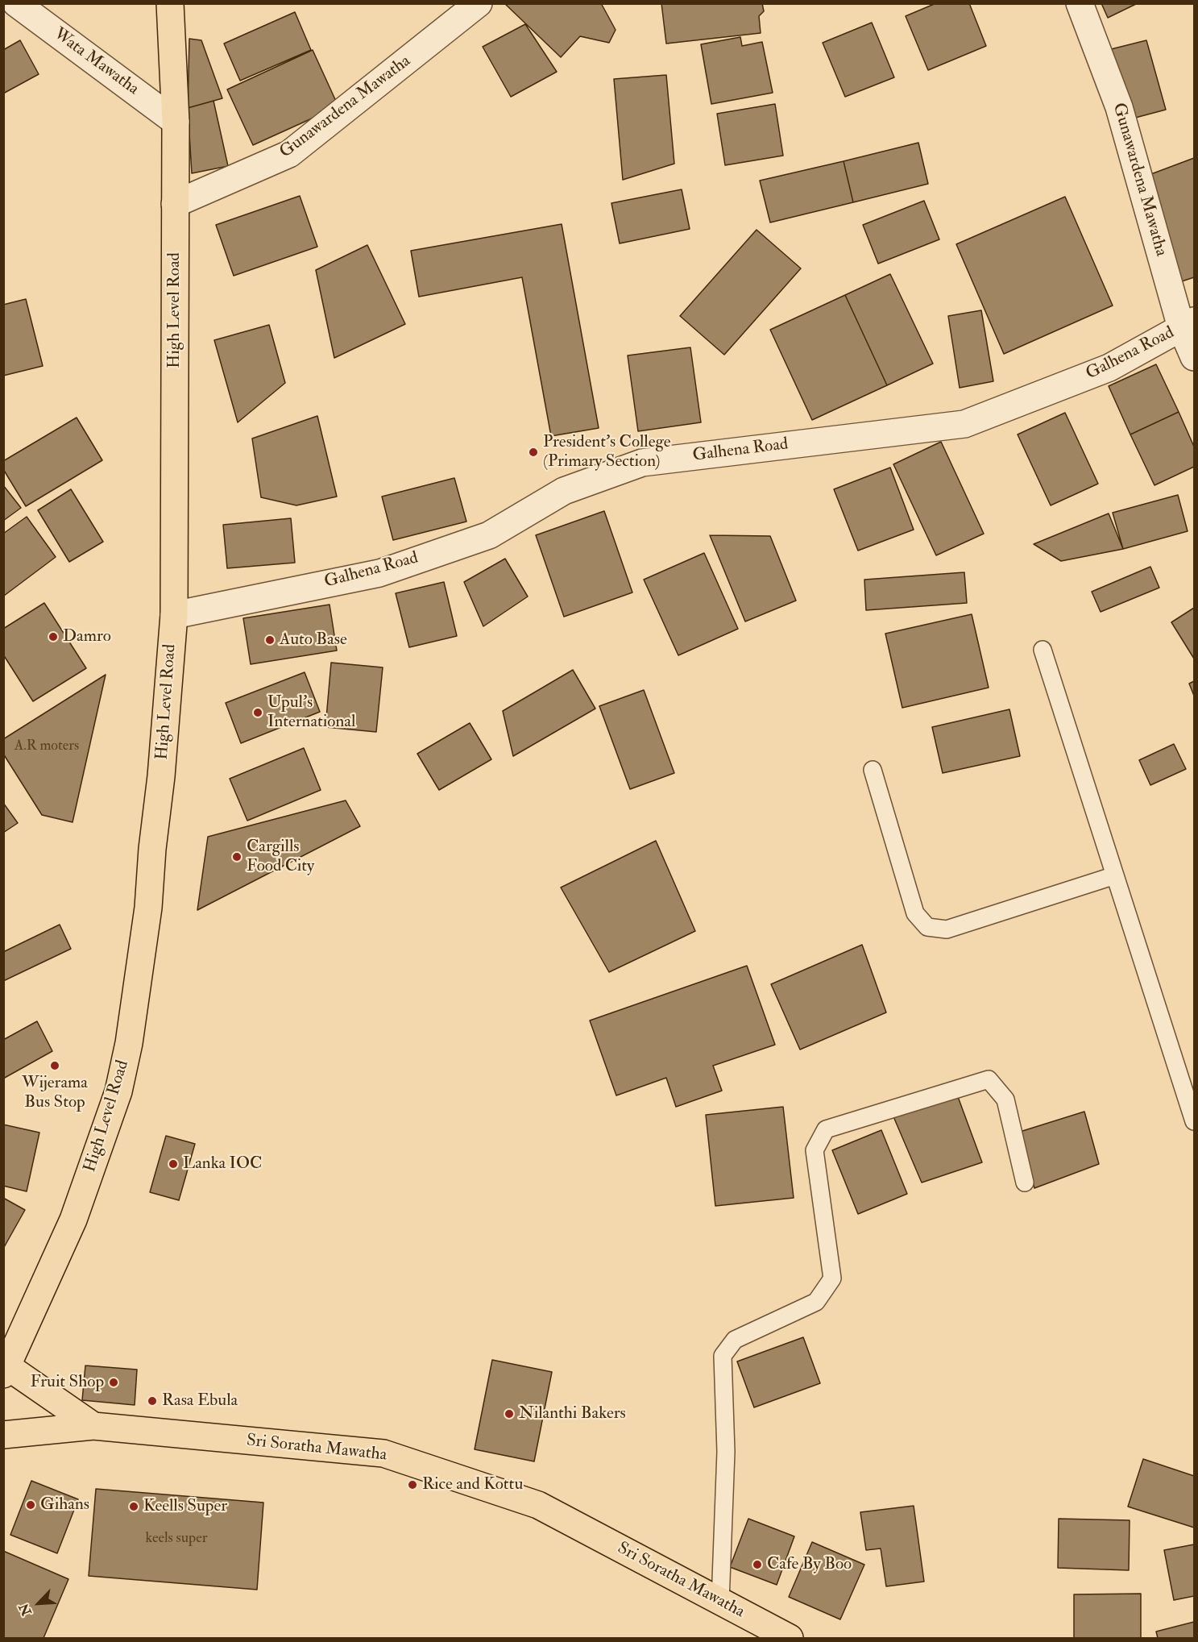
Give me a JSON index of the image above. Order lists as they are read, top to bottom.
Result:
{
  "streets": {
    "main road": ["High Level Road", "Sri Soratha Mawatha"],
    "street": ["Wata Mawatha", "Gunawardena Mawatha", "Galhena Road"]
  },
  "crossings": [
    ["Wata Mawatha", "High Level Road"],
    ["Gunawardena Mawatha", "High Level Road"],
    ["Gunawardena Mawatha", "Galhena Road"],
    ["High Level Road", "Galhena Road"],
    ["High Level Road", "Sri Soratha Mawatha"]
  ],
  "places": [
    "President's College (Primary Section)",
    "Damro",
    "Auto Base",
    "Upul's International",
    "Cargills Food City",
    "Wijerama Bus Stop",
    "Lanka IOC",
    "Fruit Shop",
    "Rasa Ebula",
    "Nilanthi Bakers",
    "Rice and Kottu",
    "Gihans",
    "Keells Super",
    "Cafe By Boo"
  ],
  "house_numbers": ["A.R moters", "keels super"],
  "north": "bottom left"
}
